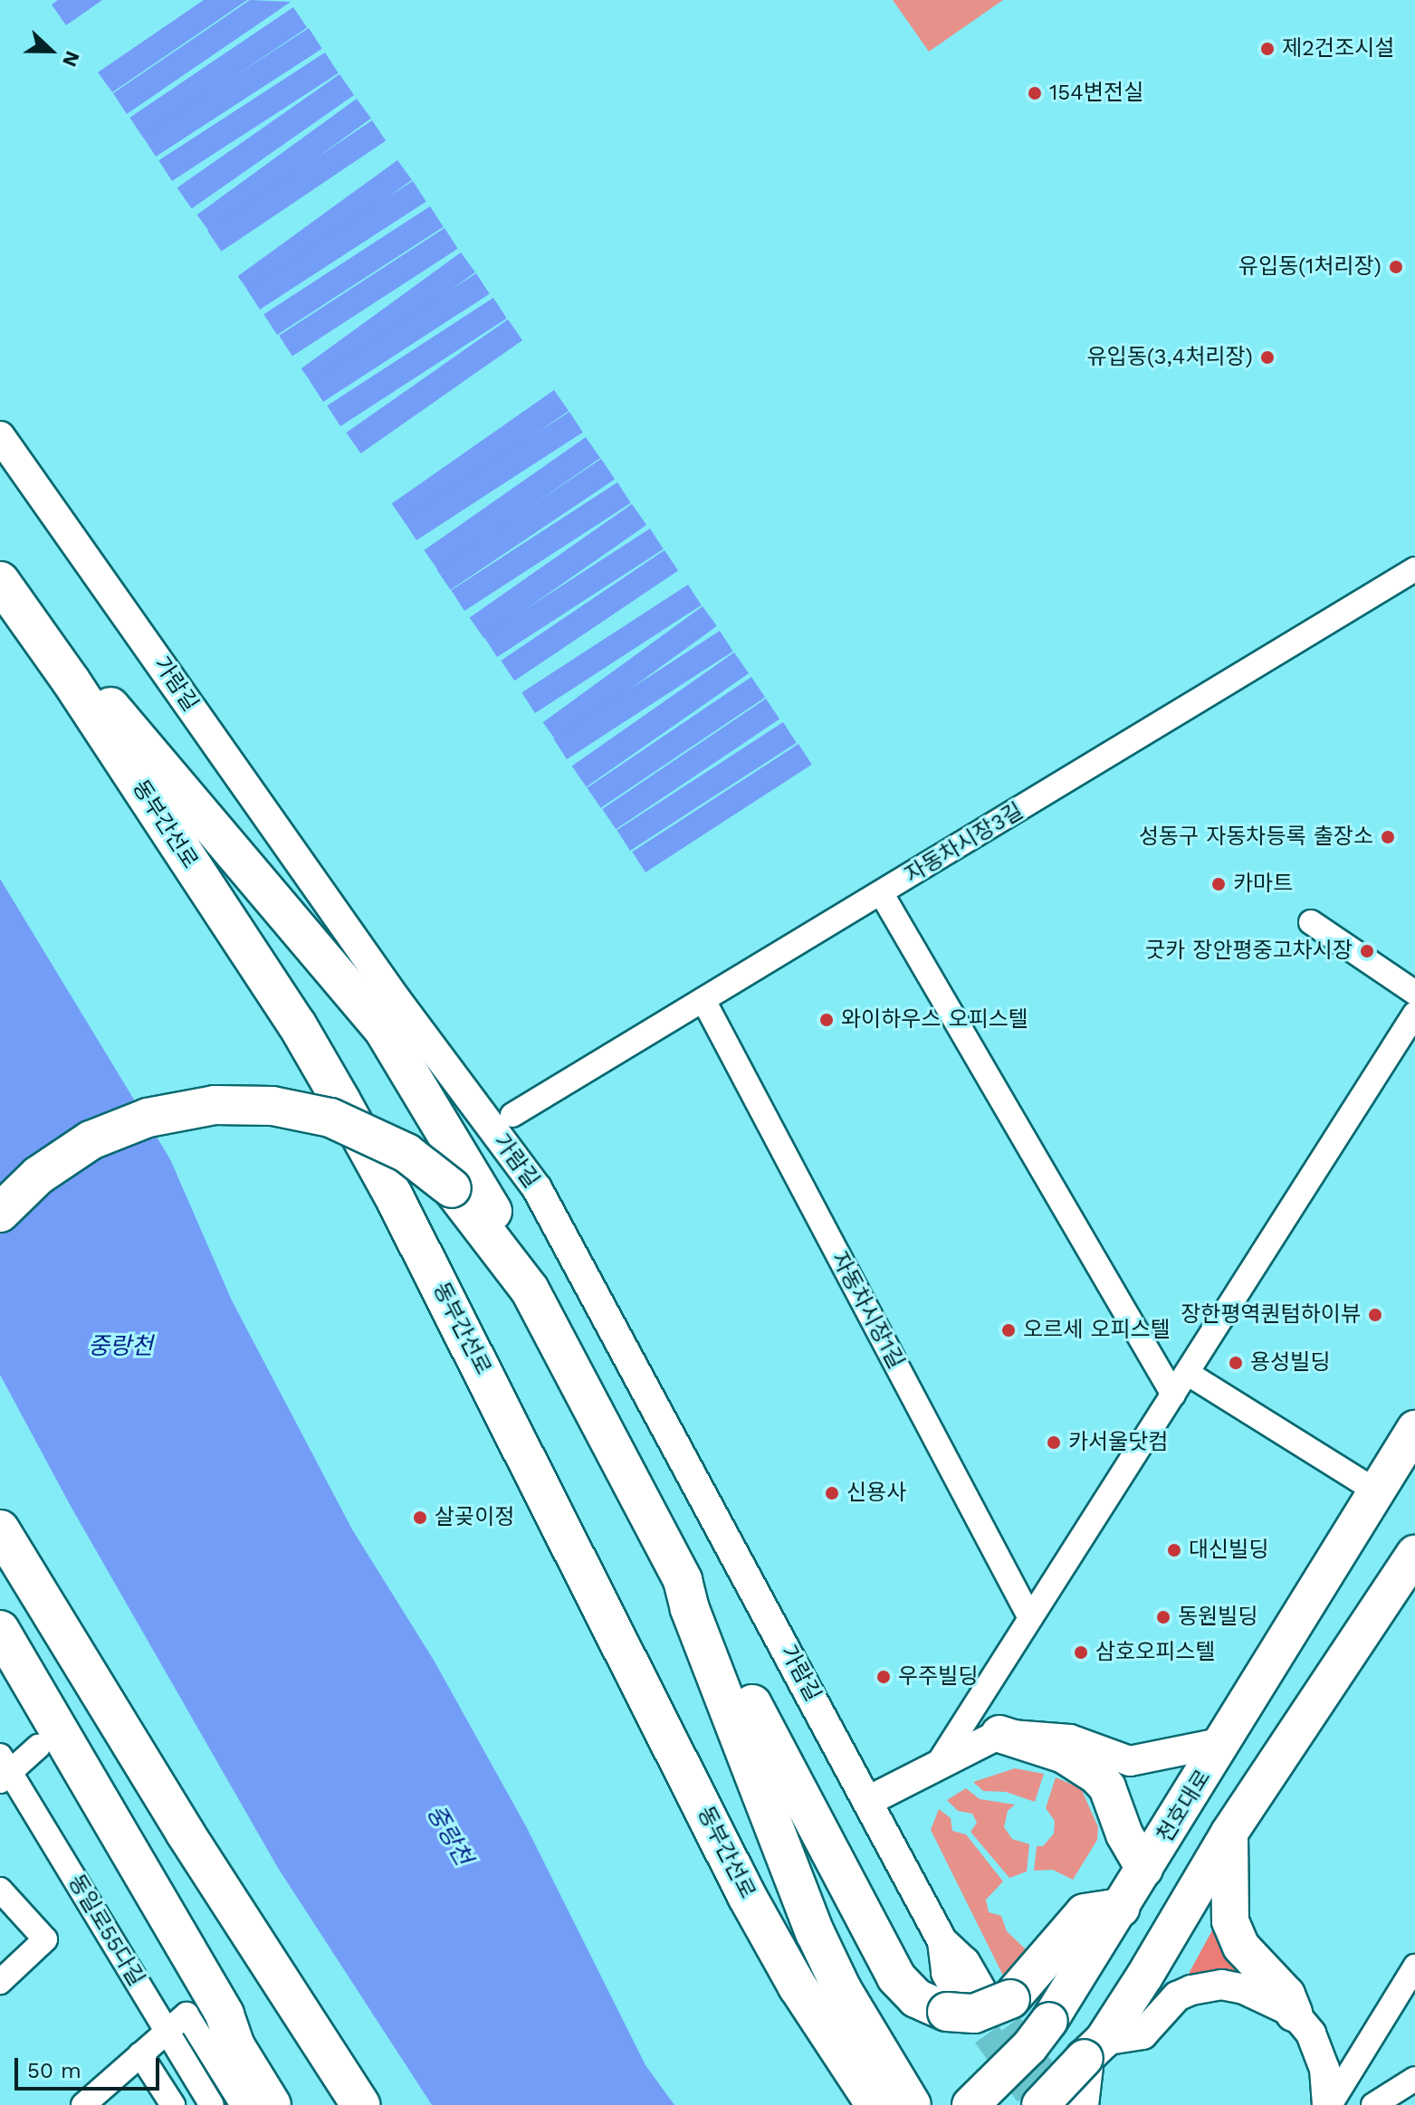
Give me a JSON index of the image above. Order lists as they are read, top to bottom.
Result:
{
  "streets": {
    "highway": ["동부간선로"],
    "main road": ["천호대로"],
    "street": [
      "가람길",
      "자동차시장3길",
      "자동차시장1길",
      "동일로55다길"
    ]
  },
  "crossings": [
    ["자동차시장3길", "자동차시장1길"]
  ],
  "water": ["중랑천"],
  "places": [
    "제2건조시설",
    "154변전실",
    "유입동(1처리장)",
    "유입동(3,4처리장)",
    "성동구 자동차등록 출장소",
    "카마트",
    "굿카 장안평중고차시장",
    "와이하우스 오피스텔",
    "장한평역퀀텀하이뷰",
    "오르세 오피스텔",
    "용성빌딩",
    "카서울닷컴",
    "신용사",
    "살곶이정",
    "대신빌딩",
    "동원빌딩",
    "삼호오피스텔",
    "우주빌딩"
  ],
  "scale_bar": "50 m",
  "north": "right"
}
